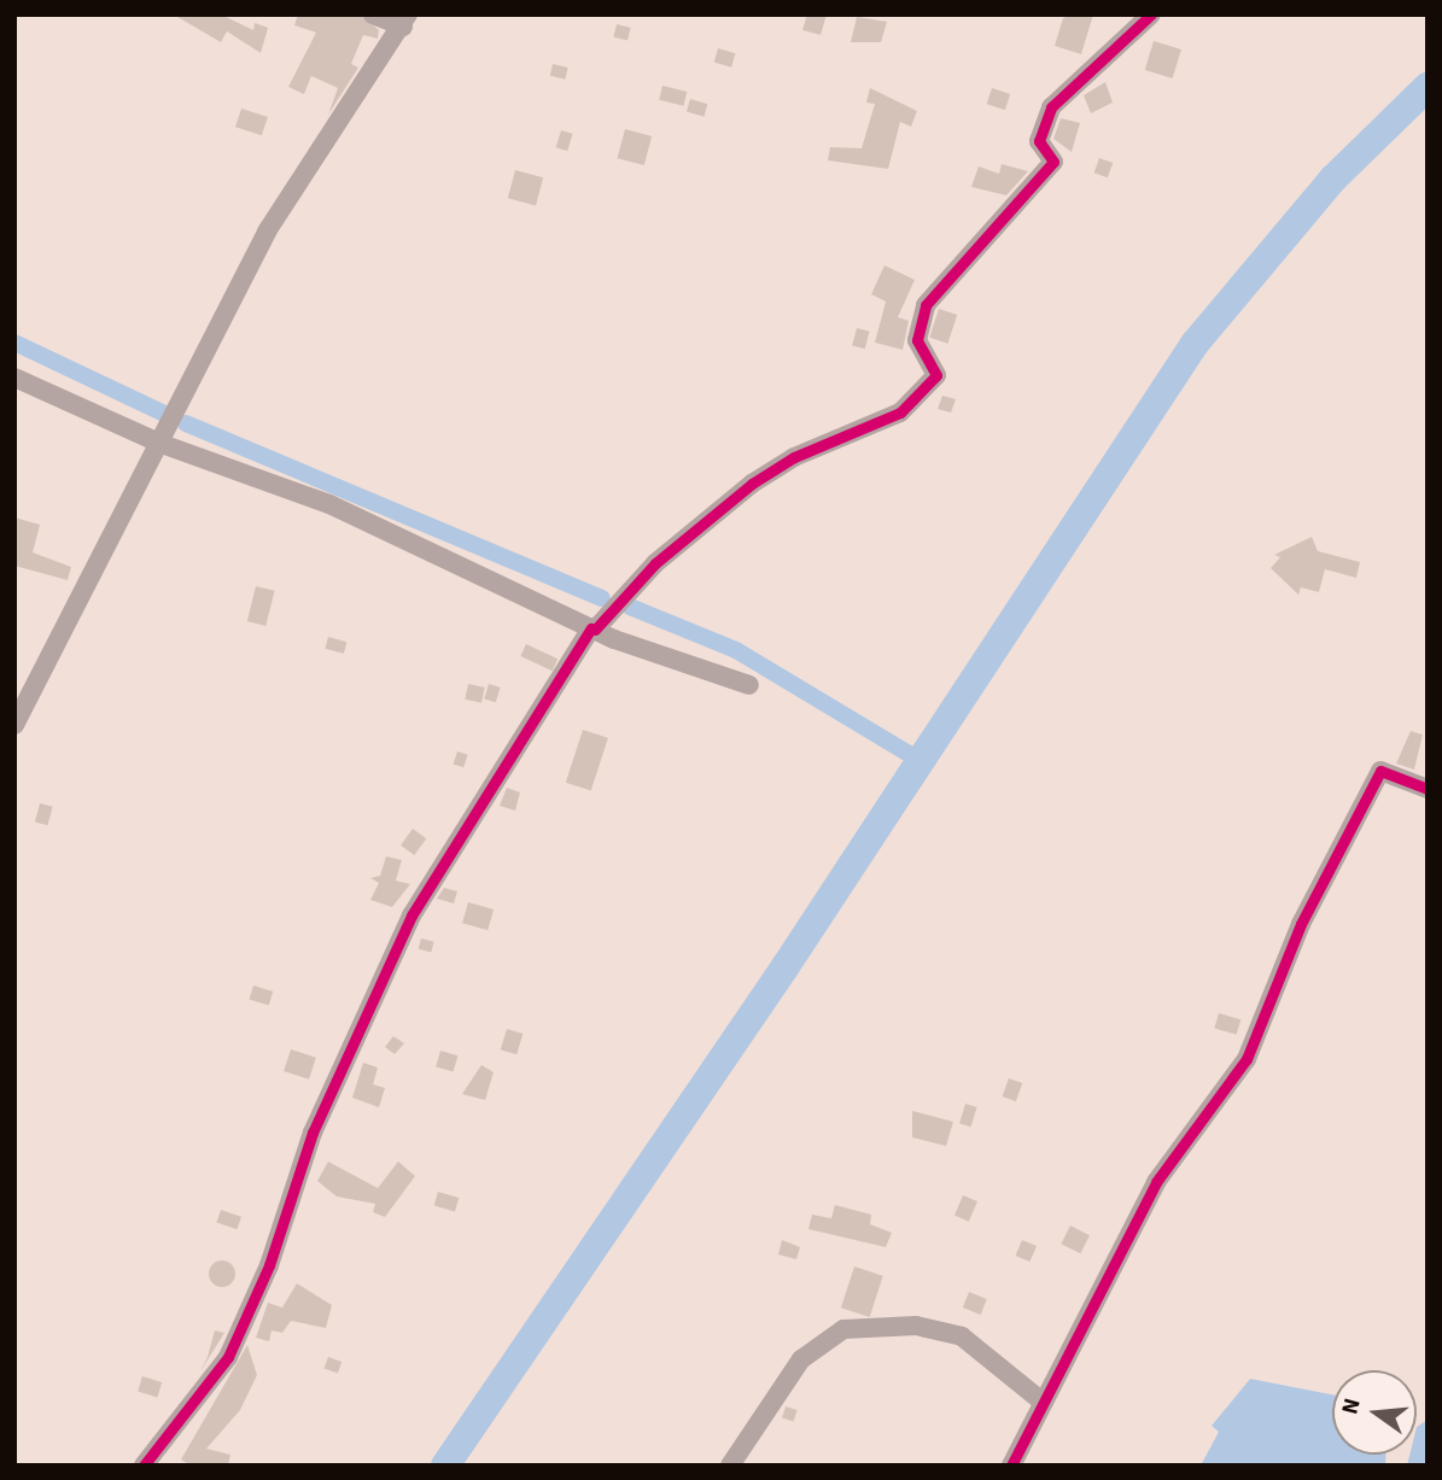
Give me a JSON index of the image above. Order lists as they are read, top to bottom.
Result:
{
  "north": "left"
}
